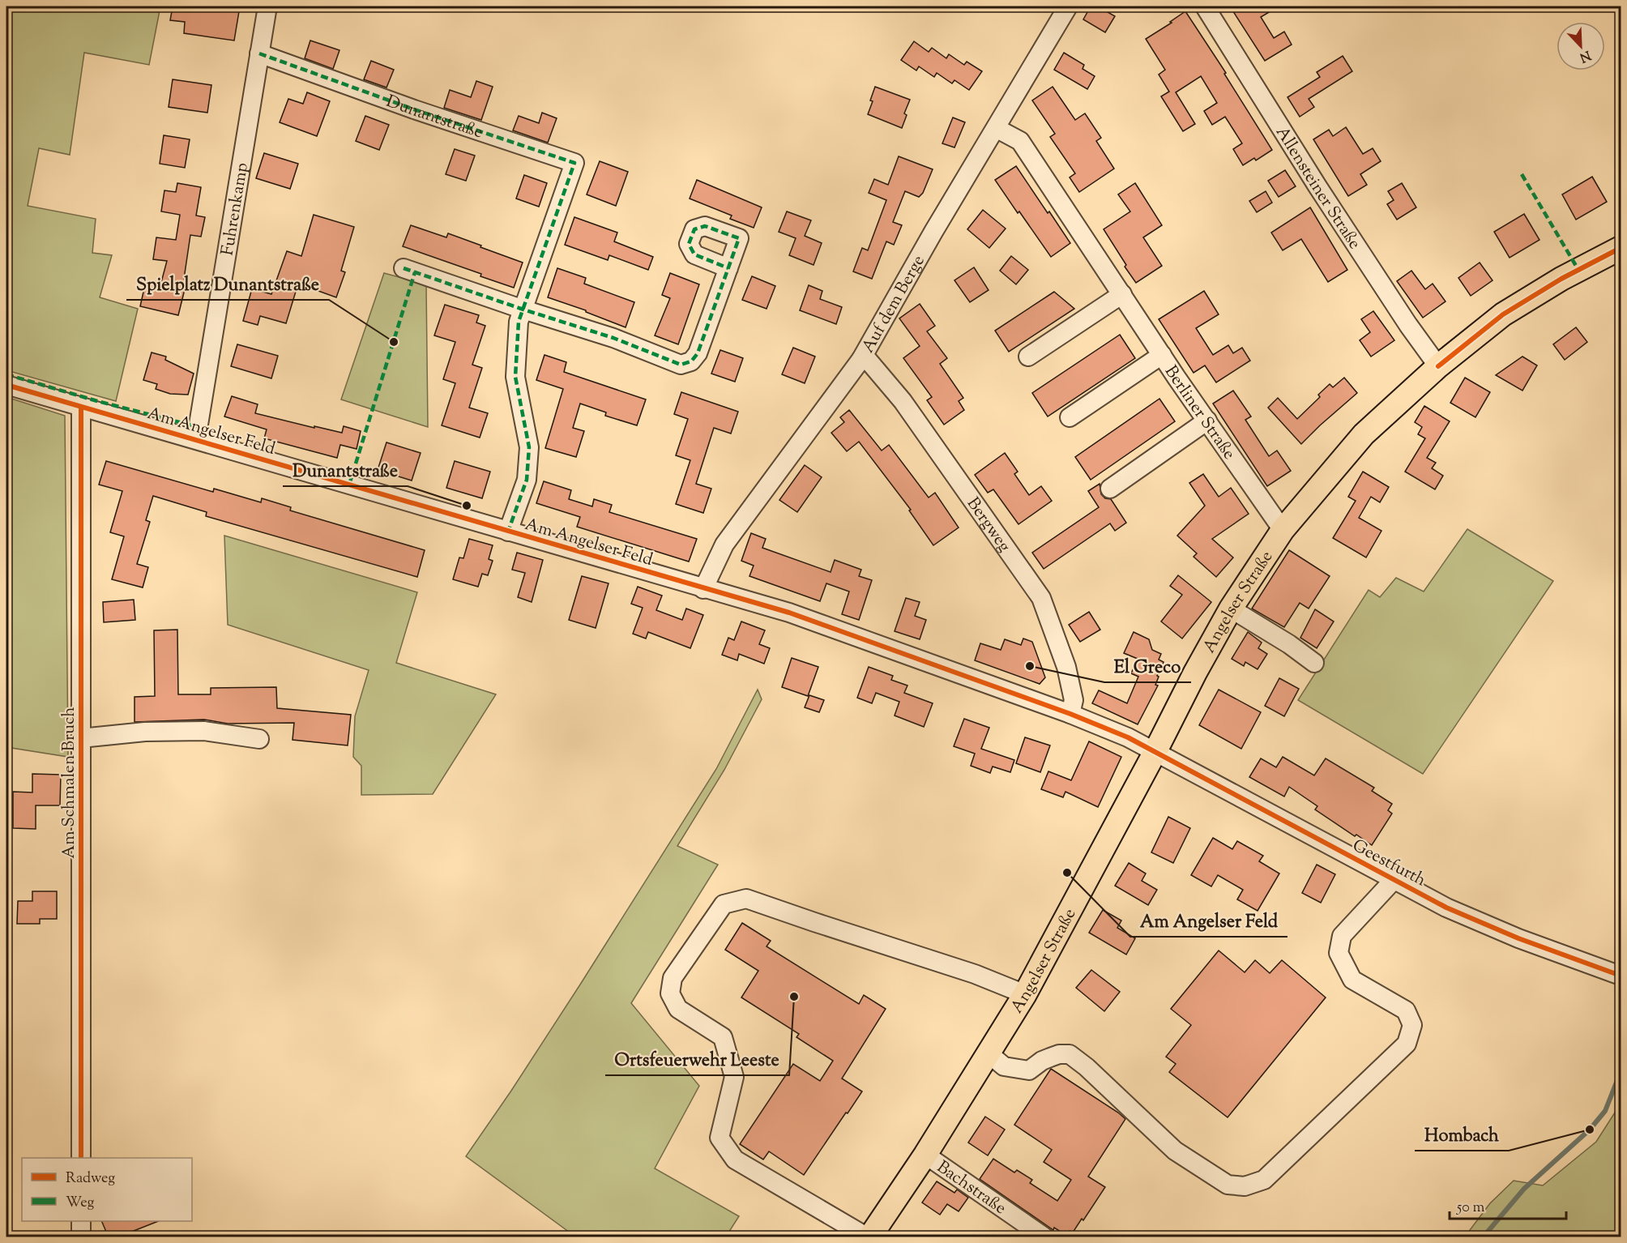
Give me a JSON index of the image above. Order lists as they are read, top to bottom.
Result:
{
  "streets": {
    "main road": ["Angelser Straße"],
    "street": [
      "Dunantstraße",
      "Allensteiner Straße",
      "Fuhrenkamp",
      "Auf dem Berge",
      "Berliner Straße",
      "Am Angelser Feld",
      "Bergweg",
      "Am Schmalen Bruch",
      "Geestfurth",
      "Bachstraße"
    ]
  },
  "crossings": [
    ["Dunantstraße", "Fuhrenkamp"],
    ["Dunantstraße", "Am Angelser Feld"],
    ["Allensteiner Straße", "Angelser Straße"],
    ["Fuhrenkamp", "Am Angelser Feld"],
    ["Auf dem Berge", "Berliner Straße"],
    ["Auf dem Berge", "Am Angelser Feld"],
    ["Auf dem Berge", "Bergweg"],
    ["Berliner Straße", "Angelser Straße"],
    ["Am Angelser Feld", "Bergweg"],
    ["Am Angelser Feld", "Angelser Straße"],
    ["Am Angelser Feld", "Am Schmalen Bruch"],
    ["Am Angelser Feld", "Geestfurth"],
    ["Angelser Straße", "Geestfurth"],
    ["Angelser Straße", "Bachstraße"]
  ],
  "places": [
    "Spielplatz Dunantstraße",
    "Dunantstraße",
    "El Greco",
    "Am Angelser Feld",
    "Ortsfeuerwehr Leeste",
    "Hombach"
  ],
  "legend": ["Radweg", "Weg"],
  "scale_bar": "50 m",
  "north": "bottom right"
}
